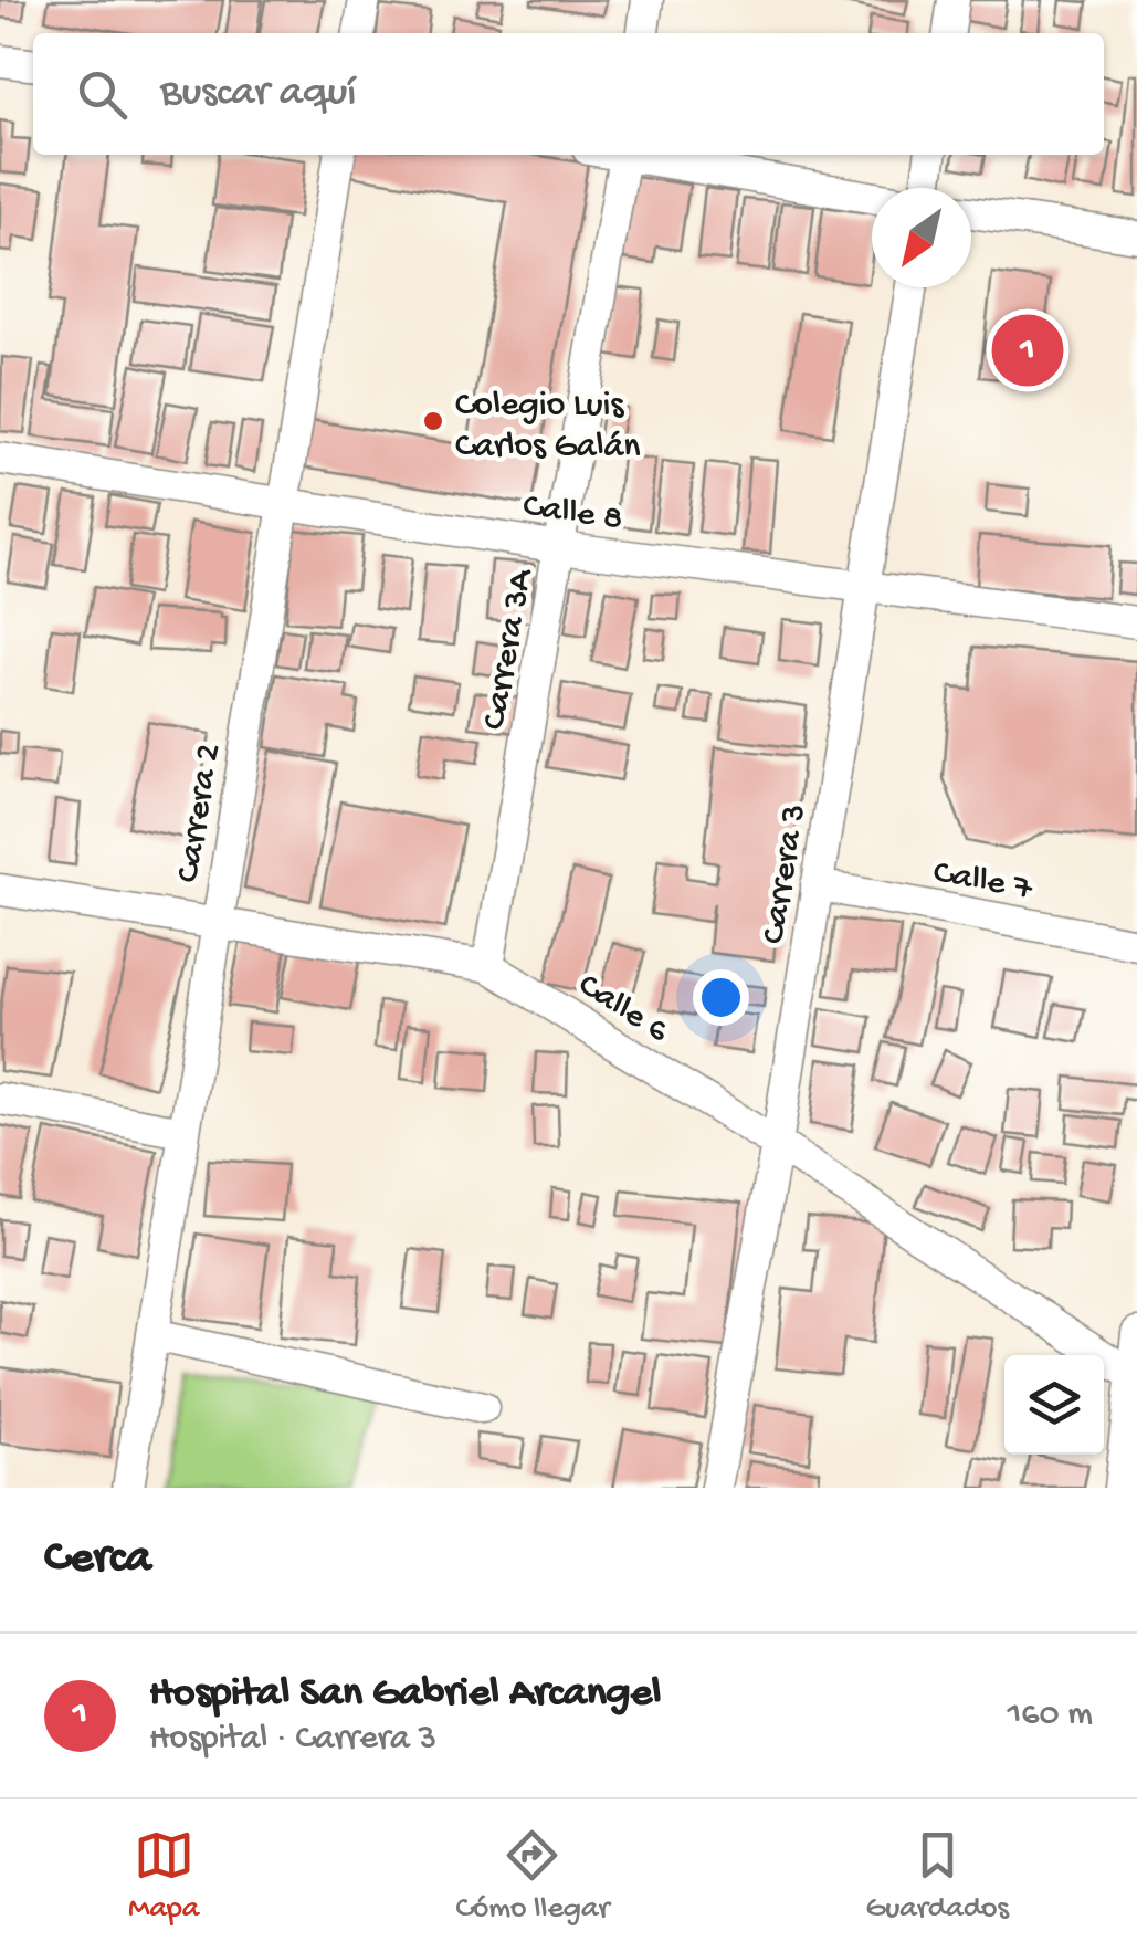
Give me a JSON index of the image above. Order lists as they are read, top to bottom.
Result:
{
  "streets": {
    "street": [
      "Calle 8",
      "Carrera 3A",
      "Carrera 2",
      "Carrera 3",
      "Calle 7",
      "Calle 6"
    ]
  },
  "crossings": [
    ["Calle 8", "Carrera 3A"],
    ["Calle 8", "Carrera 2"],
    ["Calle 8", "Carrera 3"],
    ["Carrera 3A", "Calle 6"],
    ["Carrera 2", "Calle 6"],
    ["Carrera 3", "Calle 7"],
    ["Carrera 3", "Calle 6"]
  ],
  "places": ["Colegio Luis Carlos Galán"],
  "north": "bottom left",
  "page": {
    "search": "Buscar aquí",
    "pins": "1",
    "heading": "Cerca",
    "list": [
      {
        "mark": "1",
        "name": "Hospital San Gabriel Arcangel",
        "note": "Hospital · Carrera 3",
        "value": "160 m"
      }
    ],
    "nav": ["Mapa", "Cómo llegar", "Guardados"]
  }
}
